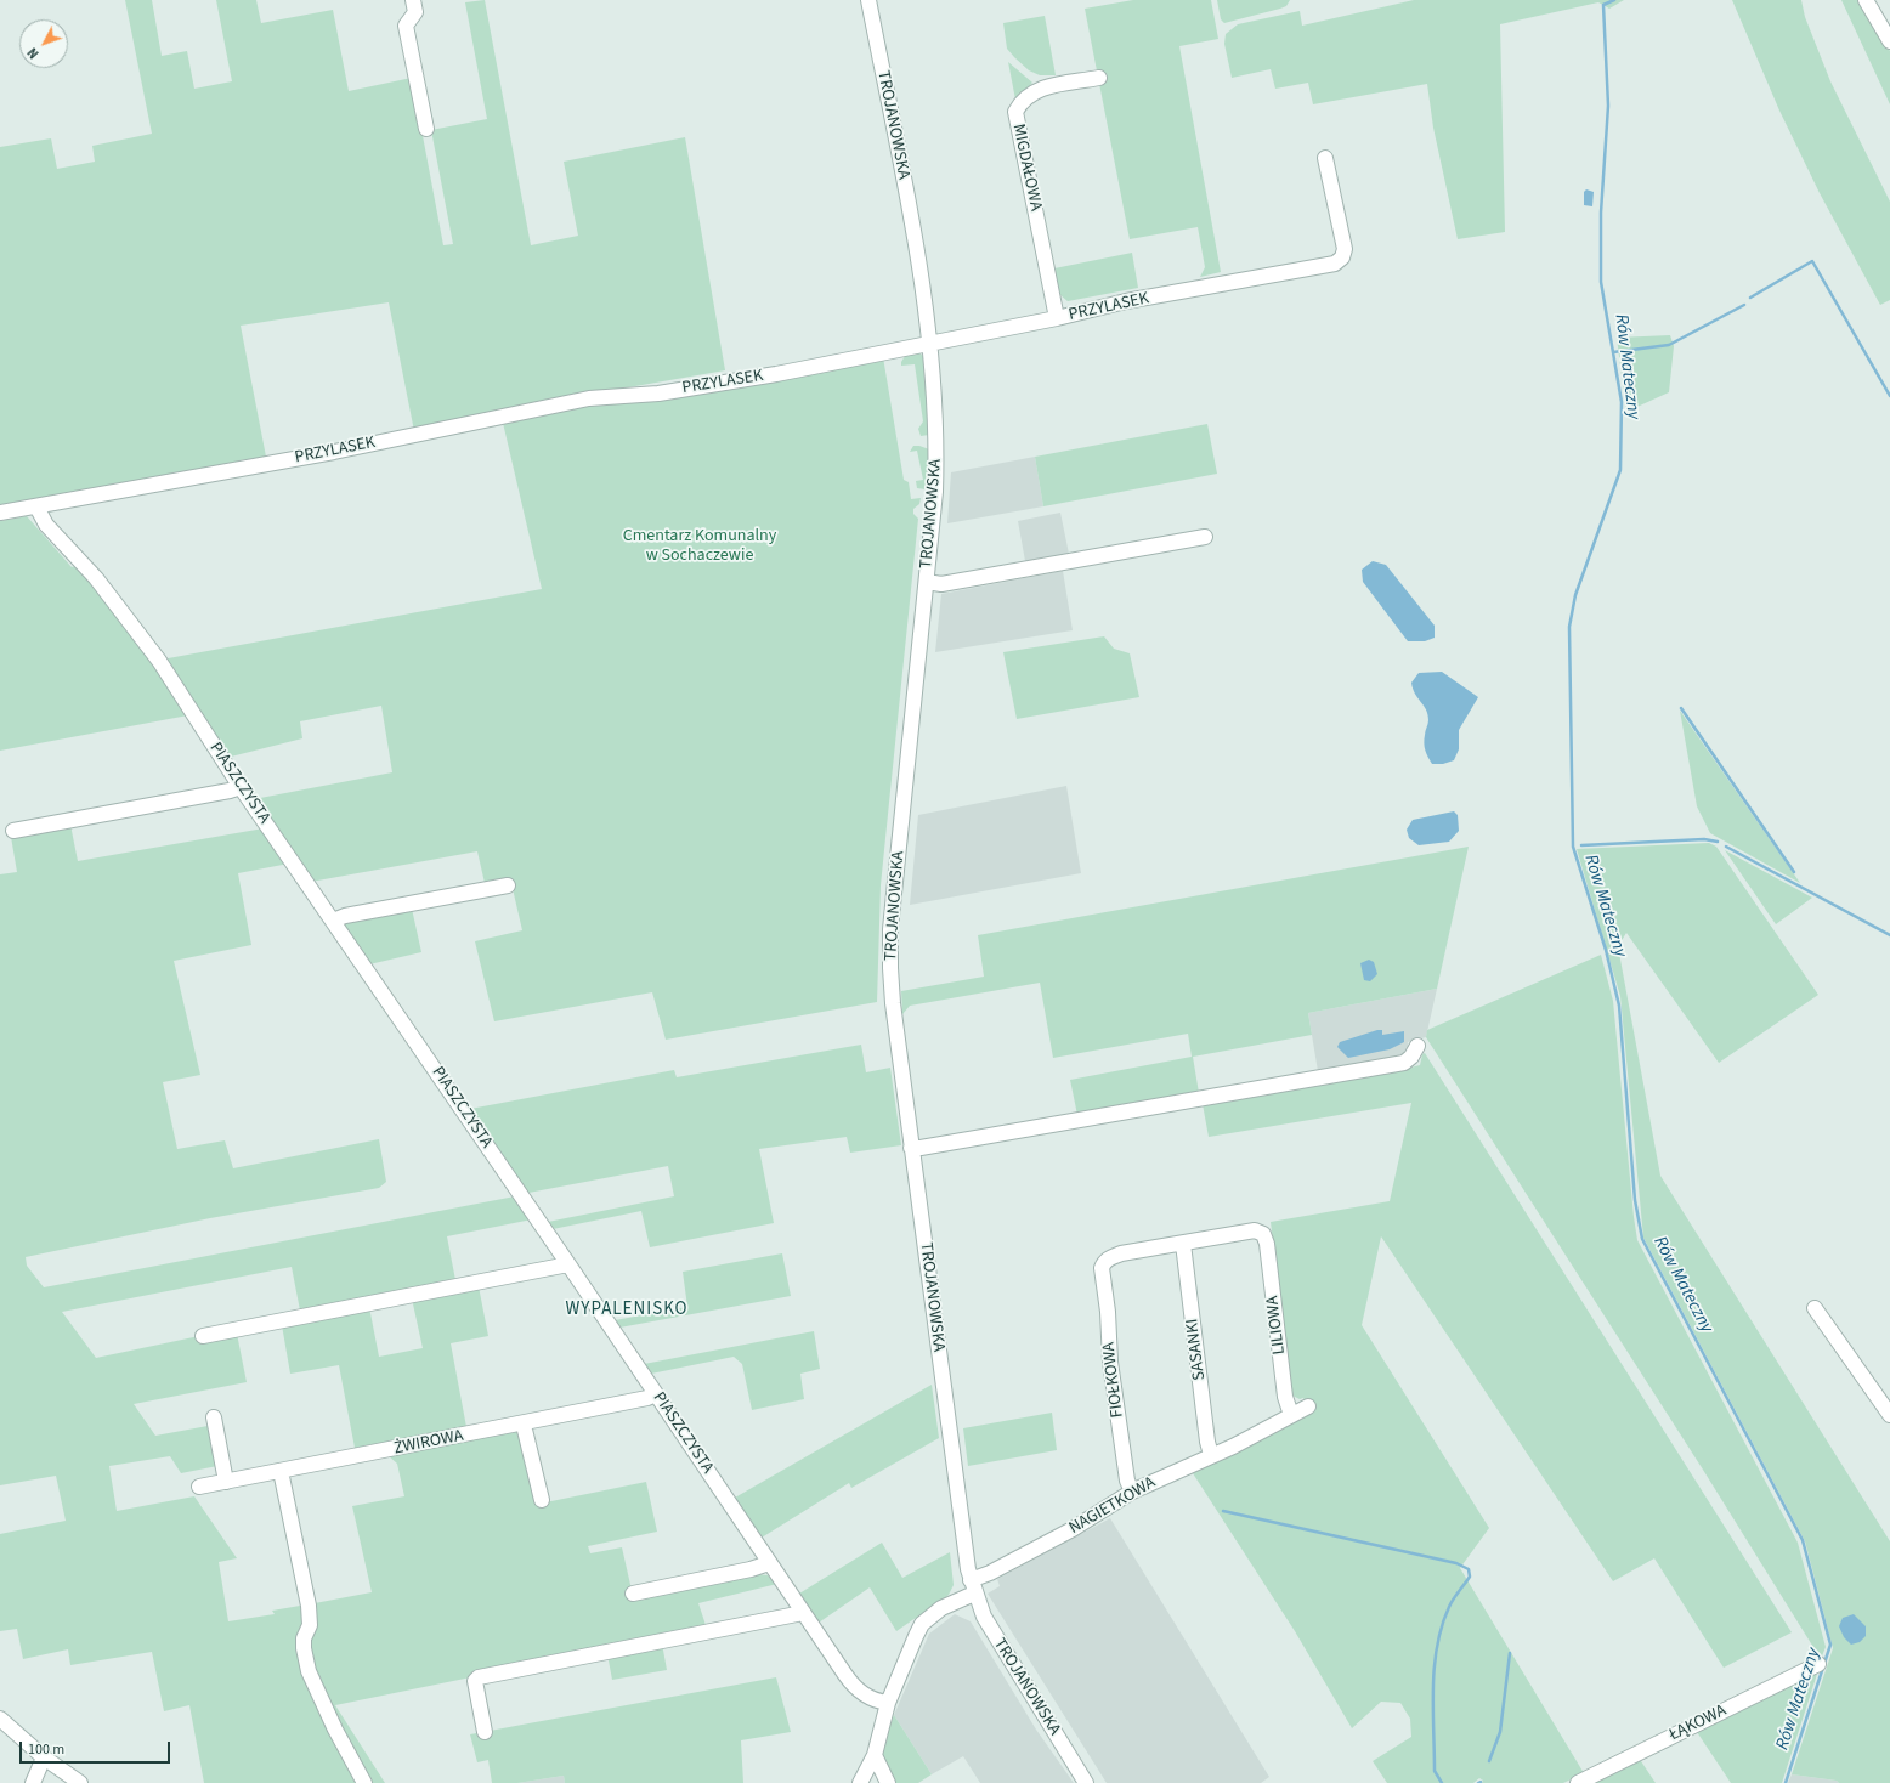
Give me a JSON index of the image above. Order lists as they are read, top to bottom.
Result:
{
  "streets": {
    "street": [
      "TROJANOWSKA",
      "MIGDAŁOWA",
      "PRZYLASEK",
      "PIASZCZYSTA",
      "LILIOWA",
      "SASANKI",
      "FIOŁKOWA",
      "ŻWIROWA",
      "NAGIETKOWA",
      "ŁĄKOWA"
    ]
  },
  "crossings": [
    ["TROJANOWSKA", "PRZYLASEK"],
    ["TROJANOWSKA", "NAGIETKOWA"],
    ["MIGDAŁOWA", "PRZYLASEK"],
    ["PRZYLASEK", "PIASZCZYSTA"],
    ["PIASZCZYSTA", "ŻWIROWA"],
    ["LILIOWA", "SASANKI"],
    ["LILIOWA", "FIOŁKOWA"],
    ["LILIOWA", "NAGIETKOWA"],
    ["SASANKI", "FIOŁKOWA"],
    ["SASANKI", "NAGIETKOWA"],
    ["FIOŁKOWA", "NAGIETKOWA"]
  ],
  "districts": ["WYPALENISKO"],
  "water": ["Rów Mateczny"],
  "parks": ["Cmentarz Komunalny w Sochaczewie"],
  "scale_bar": "100 m",
  "north": "bottom left"
}
